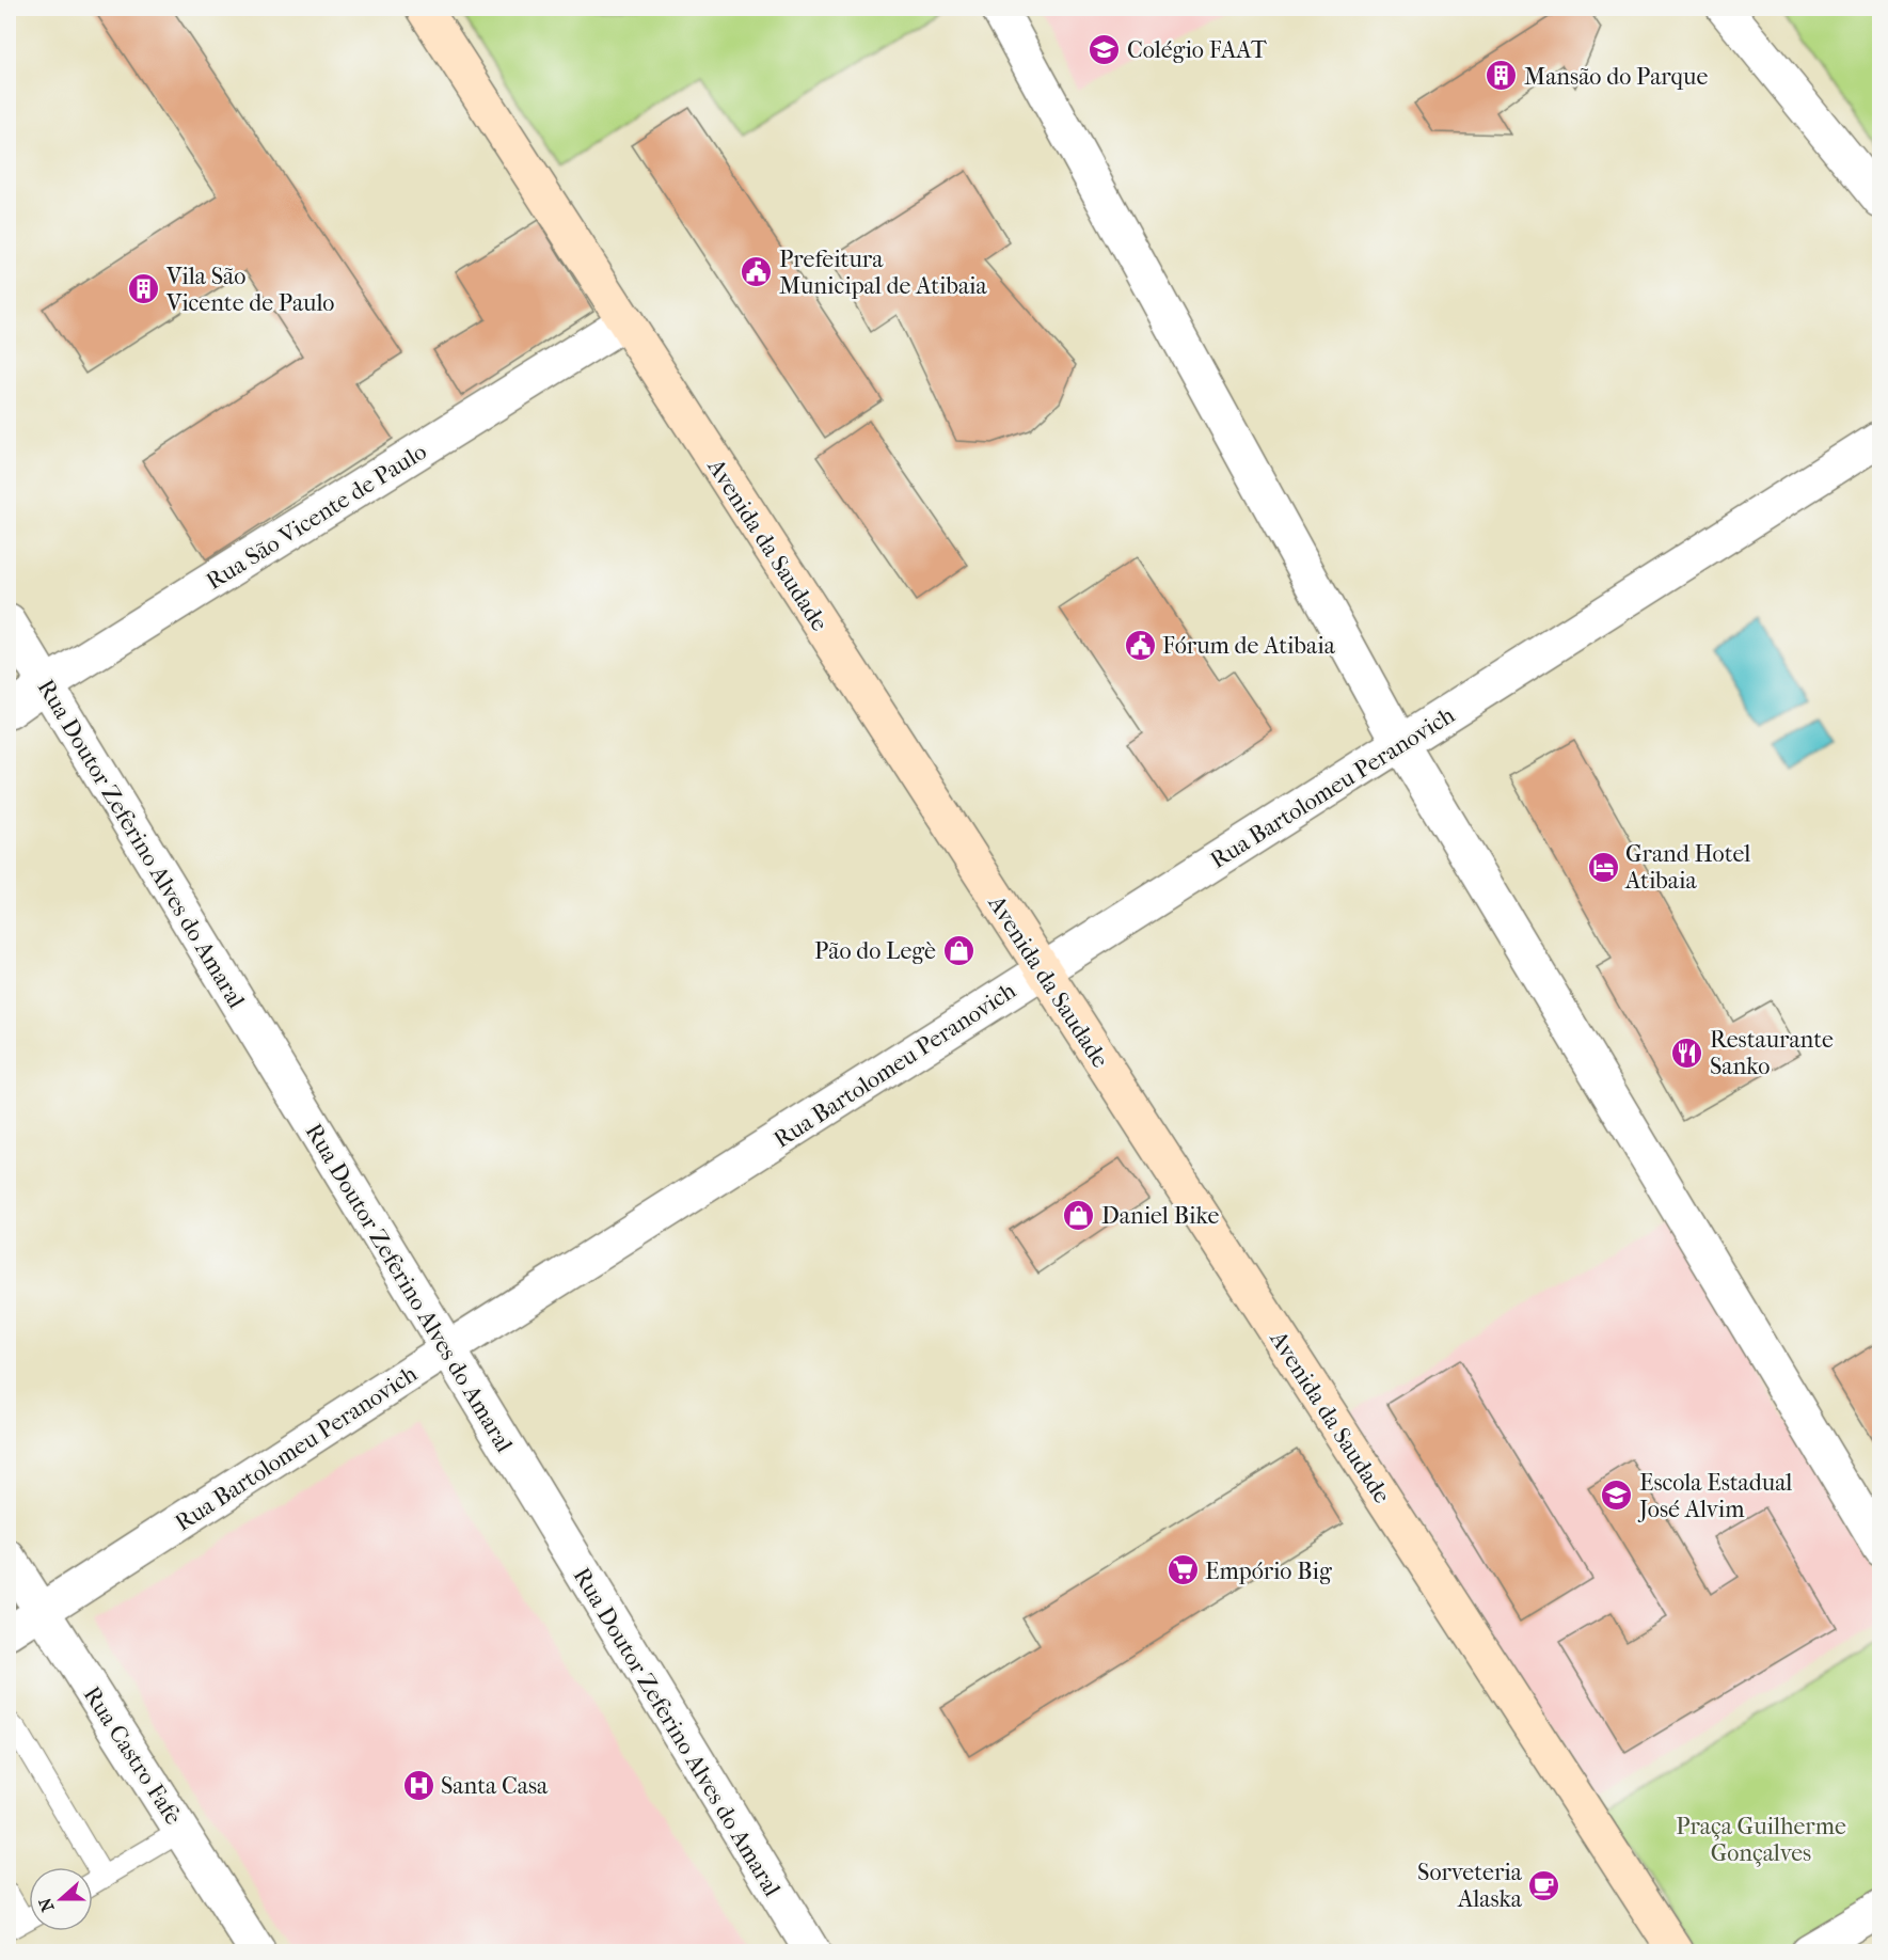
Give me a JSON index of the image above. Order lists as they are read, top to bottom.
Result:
{
  "streets": {
    "main road": ["Avenida da Saudade"],
    "street": [
      "Rua São Vicente de Paulo",
      "Rua Bartolomeu Peranovich",
      "Rua Doutor Zeferino Alves do Amaral",
      "Rua Castro Fafe"
    ]
  },
  "crossings": [
    ["Rua São Vicente de Paulo", "Avenida da Saudade"],
    ["Rua São Vicente de Paulo", "Rua Doutor Zeferino Alves do Amaral"],
    ["Avenida da Saudade", "Rua Bartolomeu Peranovich"],
    ["Rua Bartolomeu Peranovich", "Rua Doutor Zeferino Alves do Amaral"],
    ["Rua Bartolomeu Peranovich", "Rua Castro Fafe"]
  ],
  "parks": ["Praça Guilherme Gonçalves"],
  "places": {
    "school or university": ["Colégio FAAT", "Escola Estadual José Alvim"],
    "building": ["Mansão do Parque", "Vila São Vicente de Paulo"],
    "public building": ["Prefeitura Municipal de Atibaia", "Fórum de Atibaia"],
    "hotel": ["Grand Hotel Atibaia"],
    "shop": ["Pão do Legè", "Daniel Bike"],
    "restaurant": ["Restaurante Sanko"],
    "supermarket": ["Empório Big"],
    "hospital": ["Santa Casa"],
    "cafe": ["Sorveteria Alaska"]
  },
  "north": "left"
}
